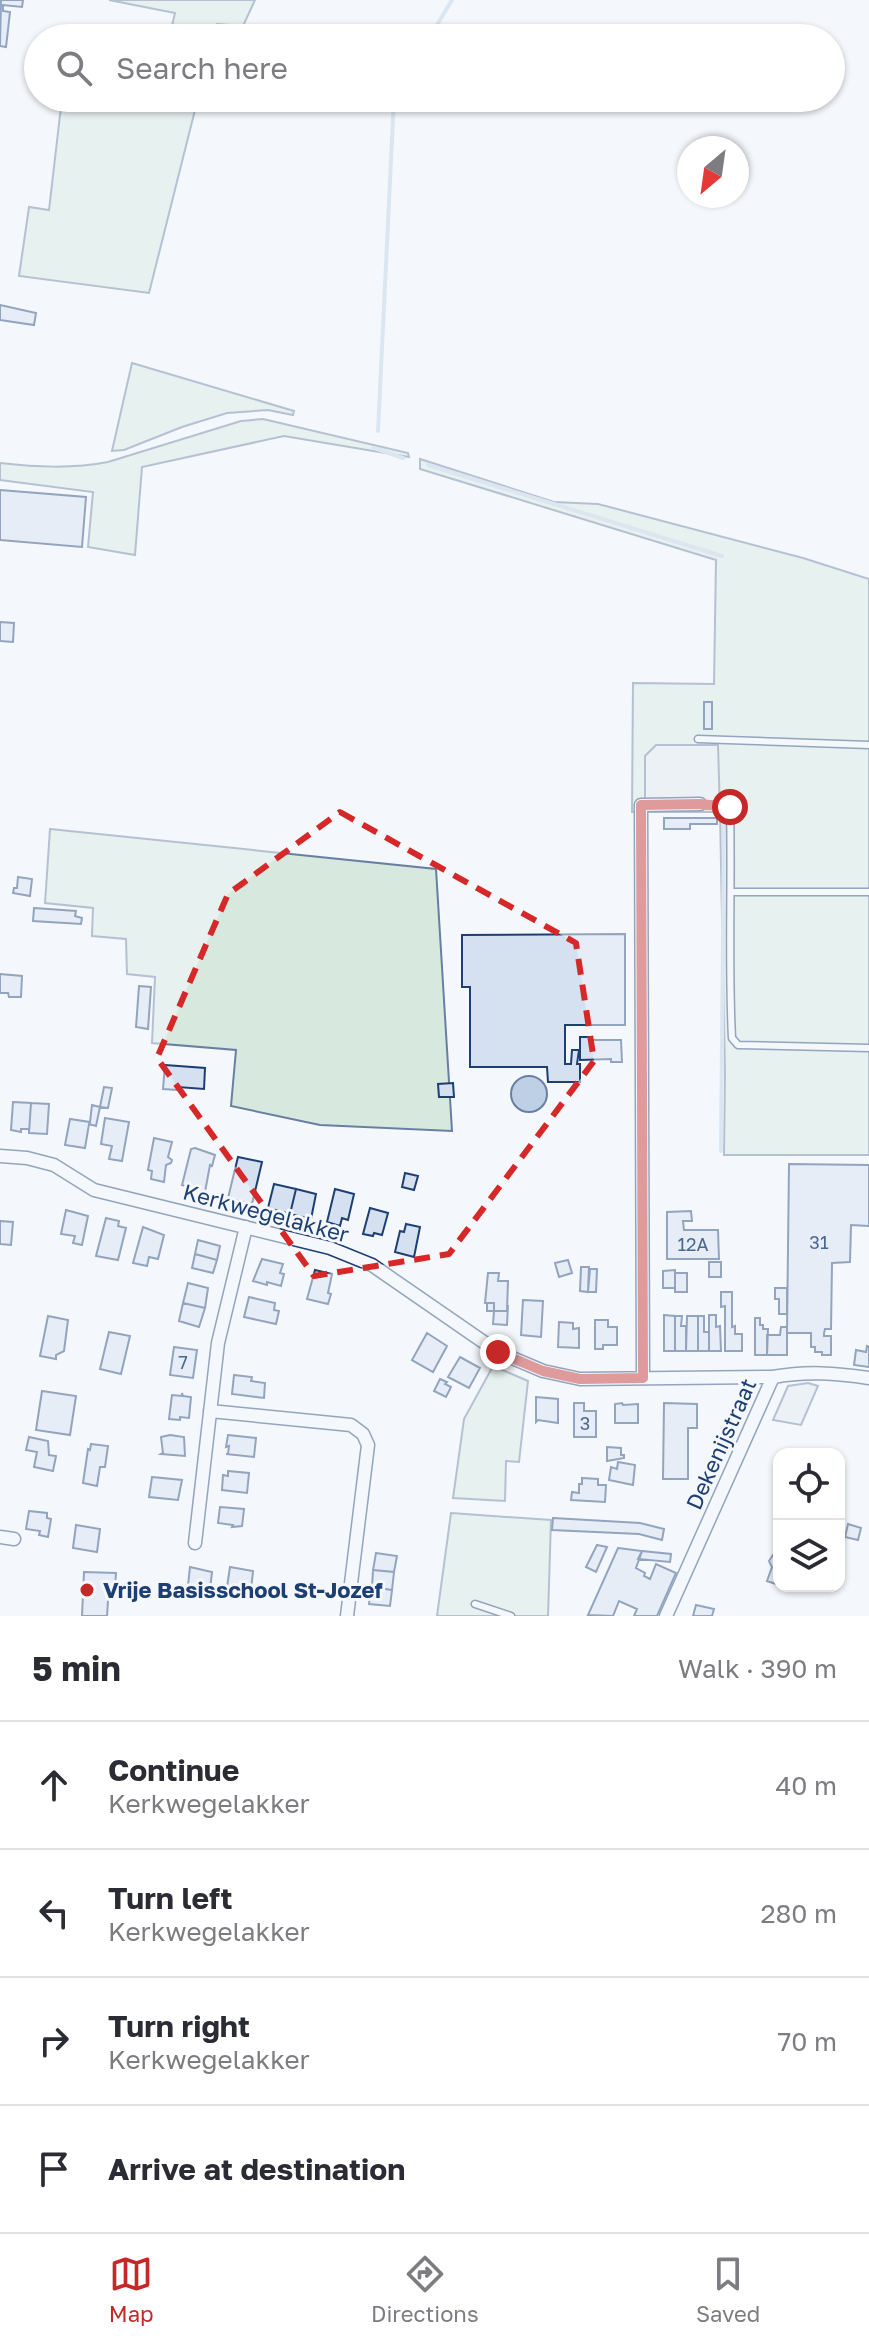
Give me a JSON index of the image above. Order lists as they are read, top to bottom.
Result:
{
  "streets": {
    "street": ["Kerkwegelakker", "Dekenijstraat"]
  },
  "crossings": [
    ["Kerkwegelakker", "Dekenijstraat"]
  ],
  "places": ["Vrije Basisschool St-Jozef"],
  "house_numbers": [
    "31",
    "12A",
    "7",
    "3"
  ],
  "north": "bottom left",
  "page": {
    "search": "Search here",
    "heading": ["5 min", "Walk · 390 m"],
    "list": [
      ["Continue", "Kerkwegelakker", "40 m"],
      ["Turn left", "Kerkwegelakker", "280 m"],
      ["Turn right", "Kerkwegelakker", "70 m"],
      "Arrive at destination"
    ],
    "nav": ["Map", "Directions", "Saved"]
  }
}
